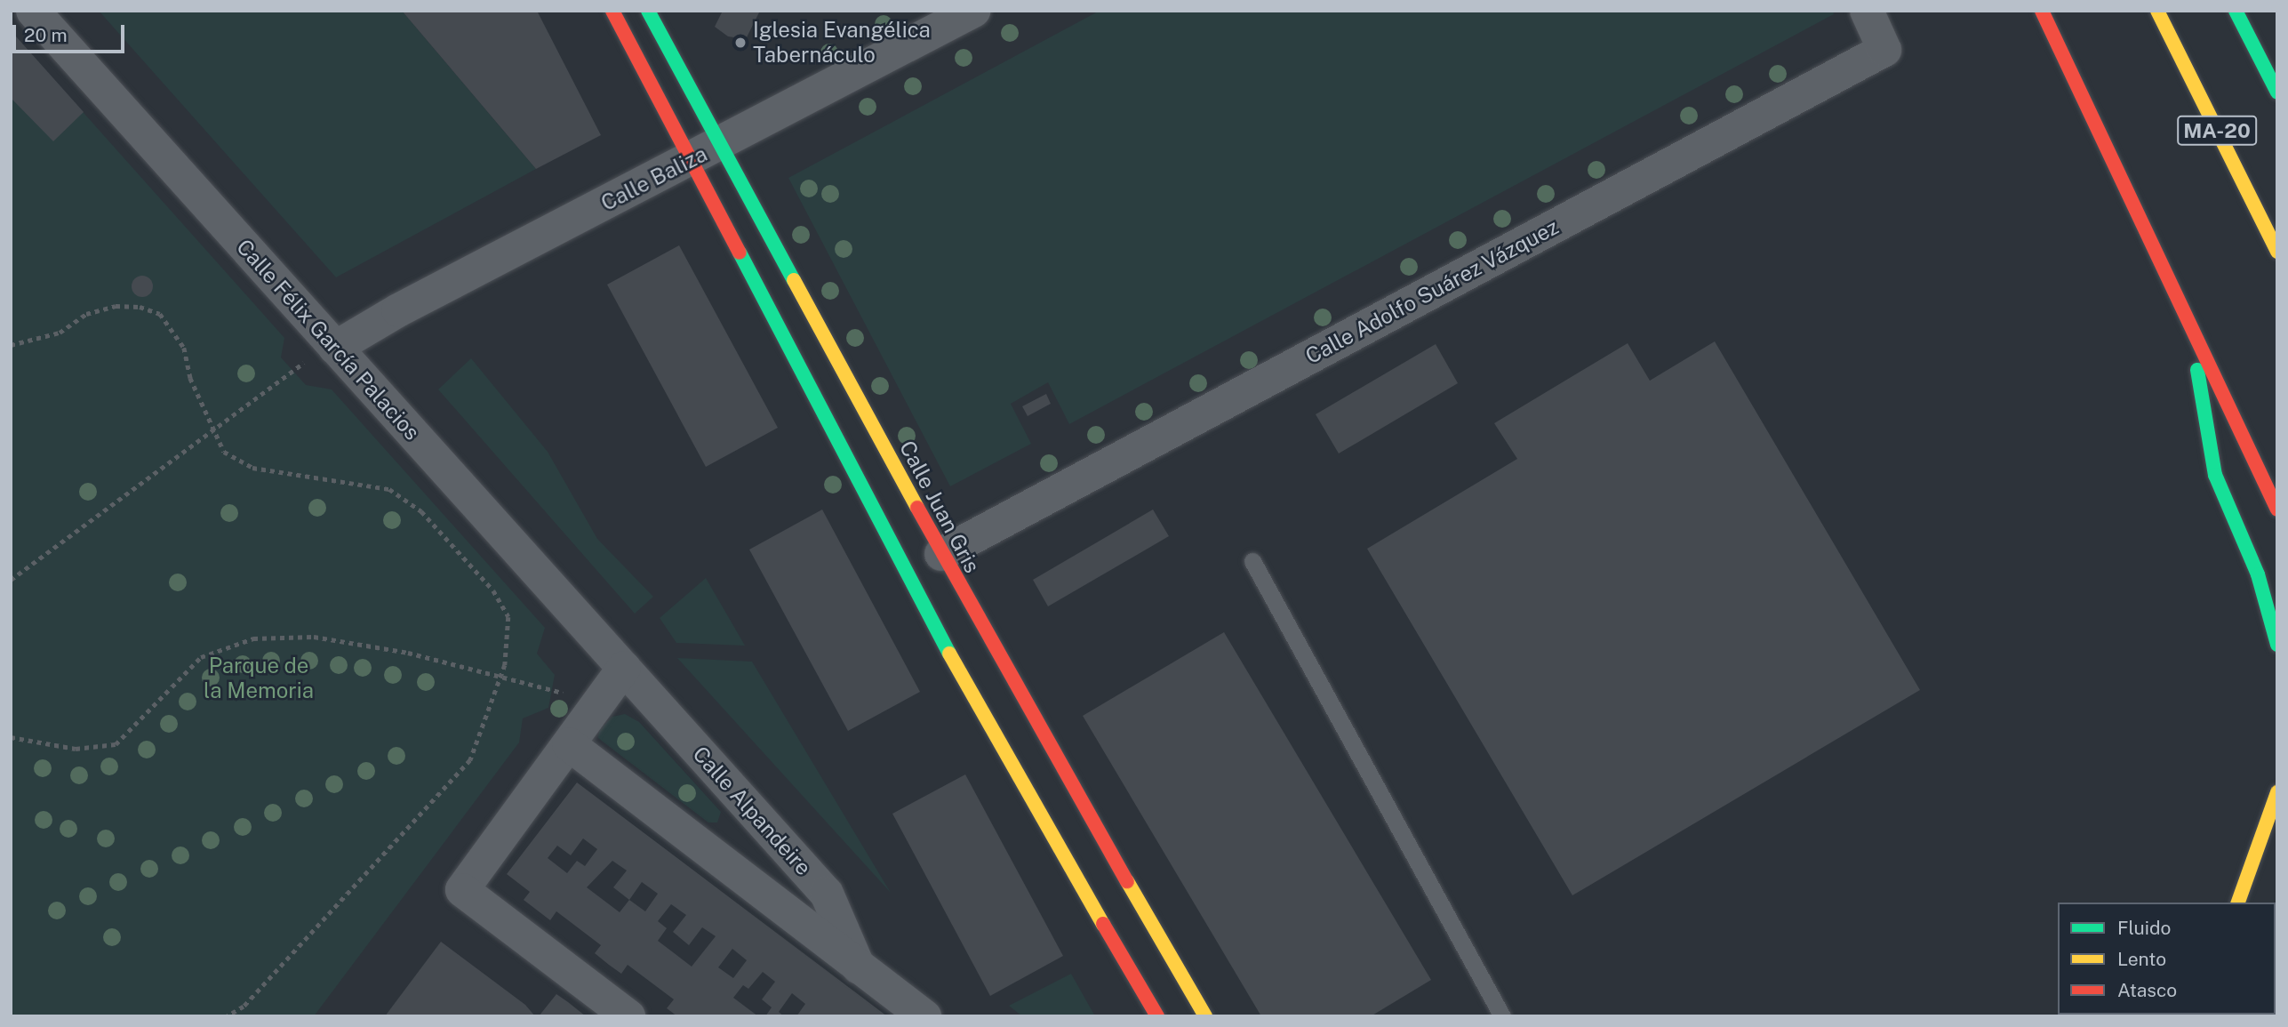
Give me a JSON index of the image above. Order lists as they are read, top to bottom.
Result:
{
  "streets": {
    "main road": ["MA-20", "Calle Juan Gris"],
    "street": [
      "Calle Baliza",
      "Calle Adolfo Suárez Vázquez",
      "Calle Félix García Palacios",
      "Calle Alpandeire"
    ]
  },
  "crossings": [
    ["Calle Baliza", "Calle Félix García Palacios"],
    ["Calle Baliza", "Calle Juan Gris"],
    ["Calle Adolfo Suárez Vázquez", "Calle Juan Gris"],
    ["Calle Félix García Palacios", "Calle Alpandeire"]
  ],
  "parks": ["Parque de la Memoria"],
  "places": ["Iglesia Evangélica Tabernáculo"],
  "legend": ["Fluido", "Lento", "Atasco"],
  "scale_bar": "20 m"
}
